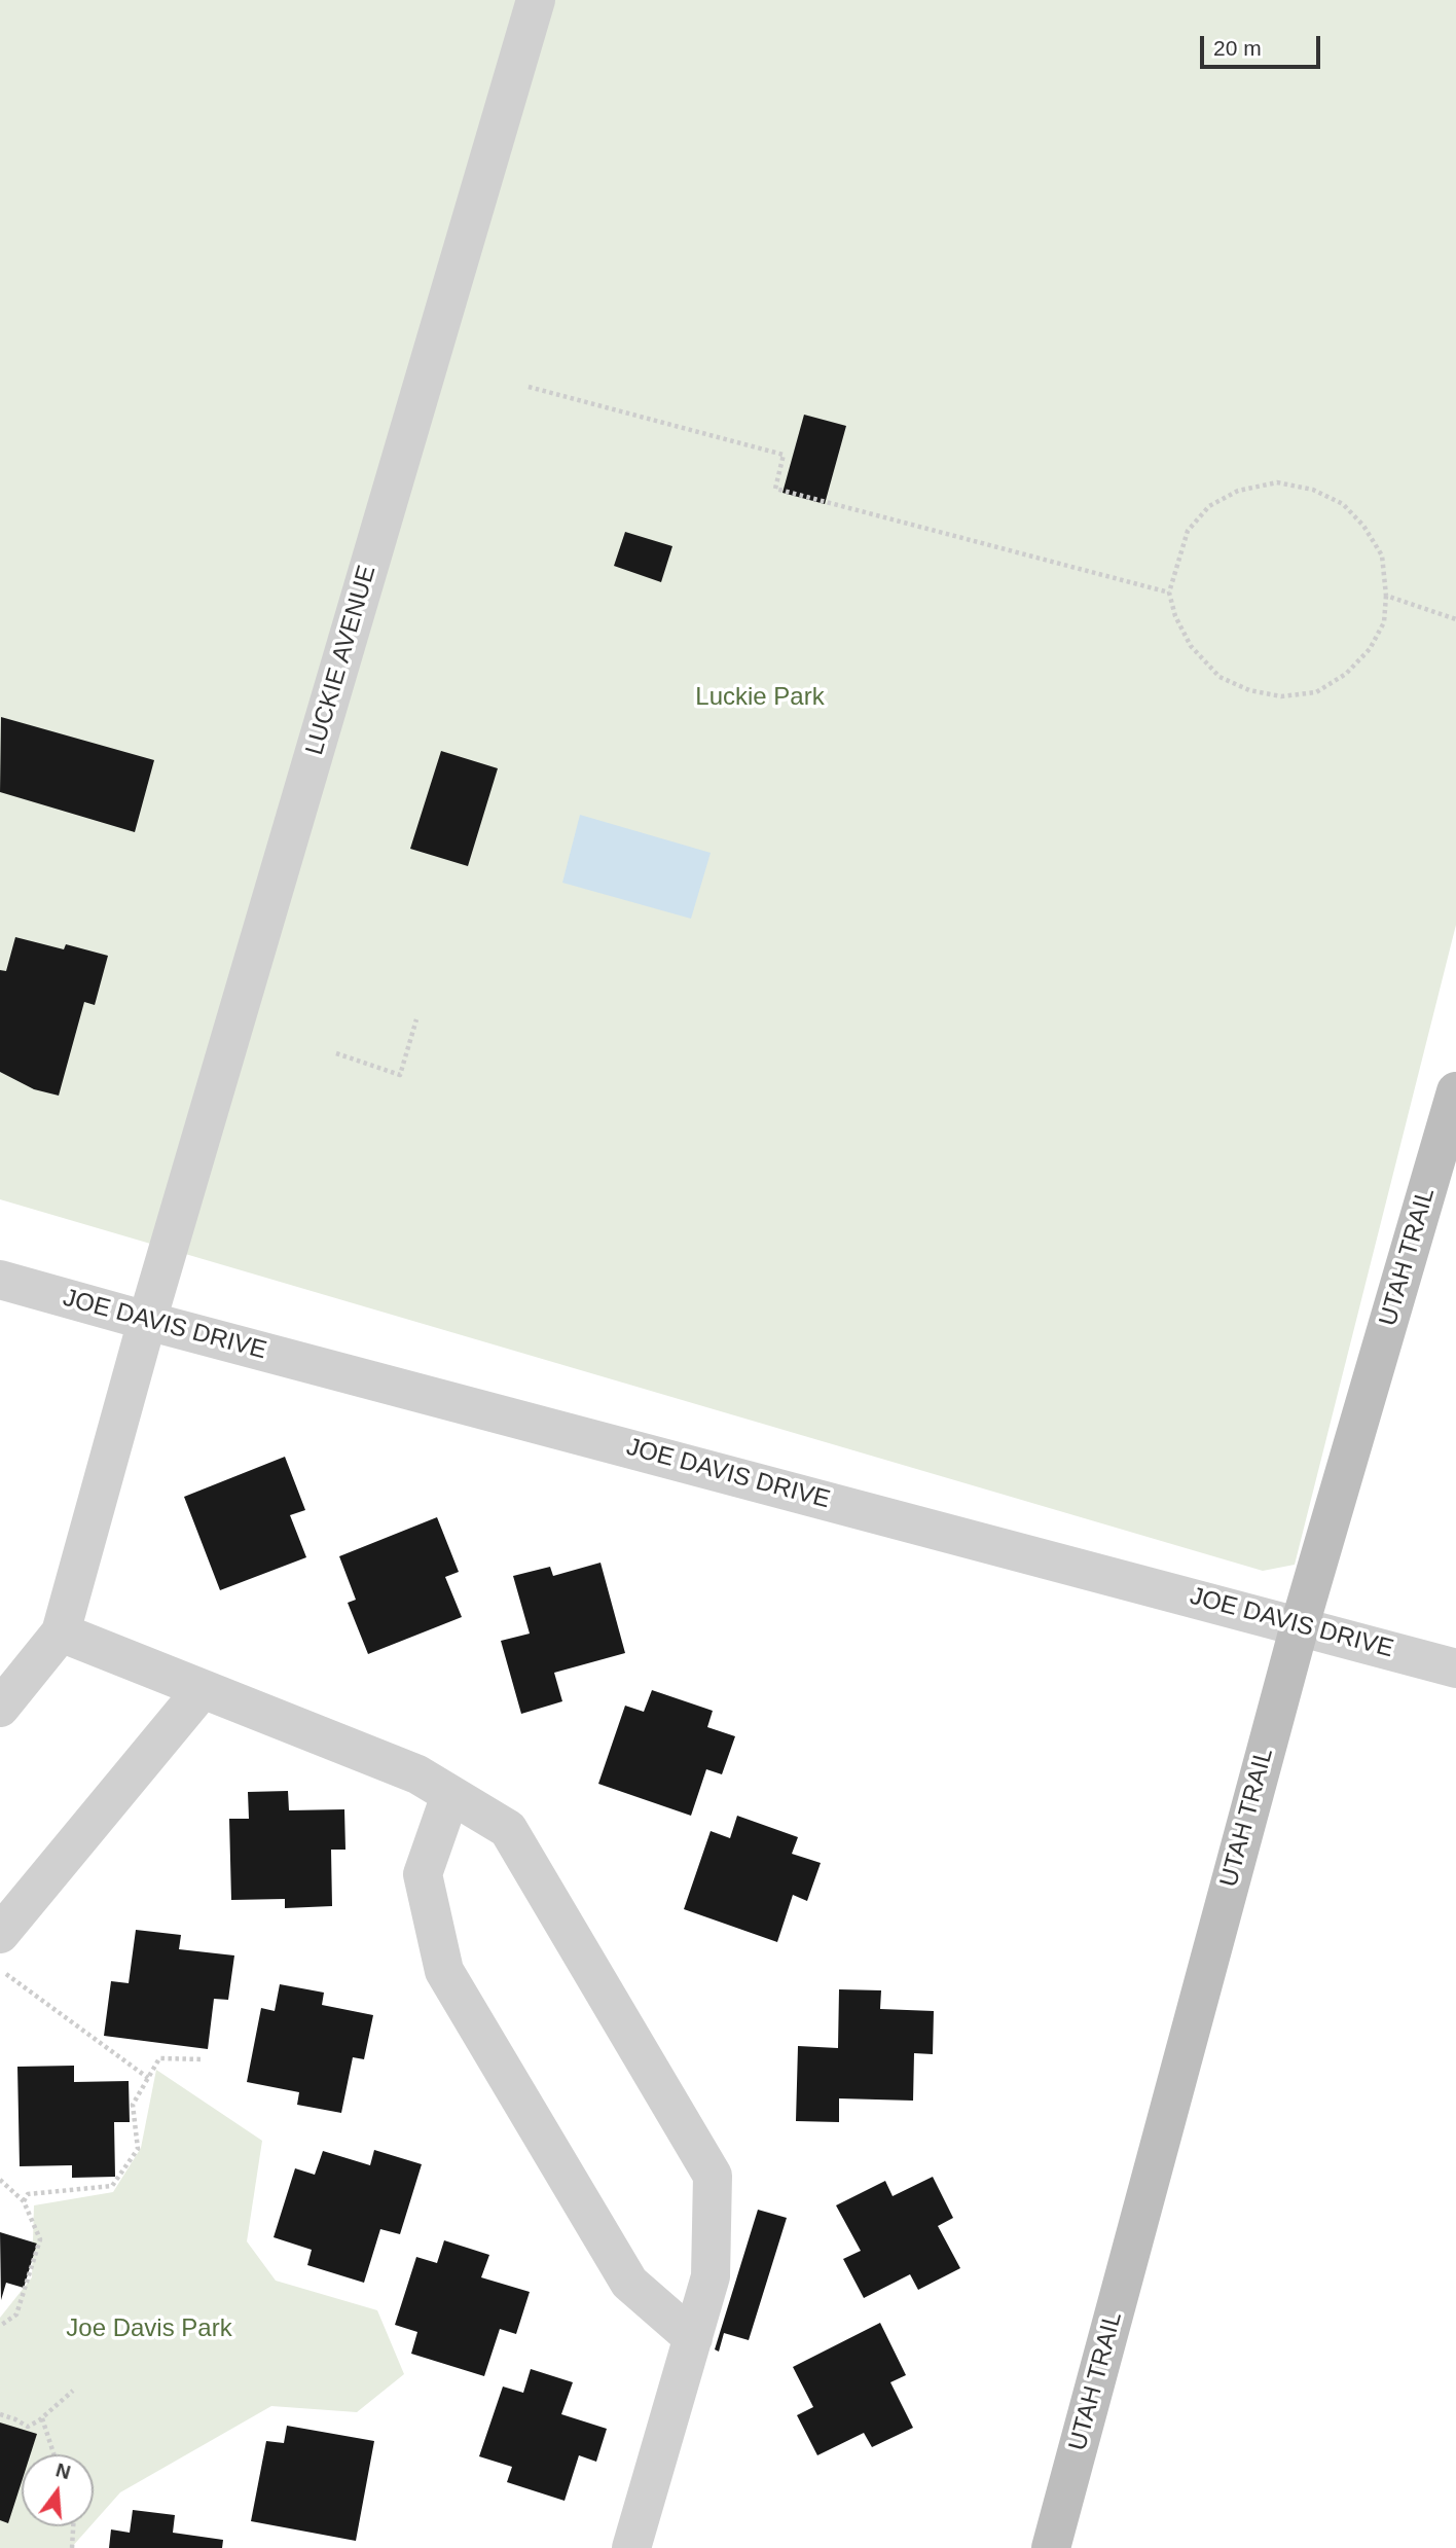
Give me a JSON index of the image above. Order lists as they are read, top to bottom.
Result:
{
  "streets": {
    "main road": ["UTAH TRAIL"],
    "street": ["LUCKIE AVENUE", "JOE DAVIS DRIVE"]
  },
  "crossings": [
    ["LUCKIE AVENUE", "JOE DAVIS DRIVE"],
    ["UTAH TRAIL", "JOE DAVIS DRIVE"]
  ],
  "parks": ["Luckie Park", "Joe Davis Park"],
  "scale_bar": "20 m",
  "north": "top"
}
